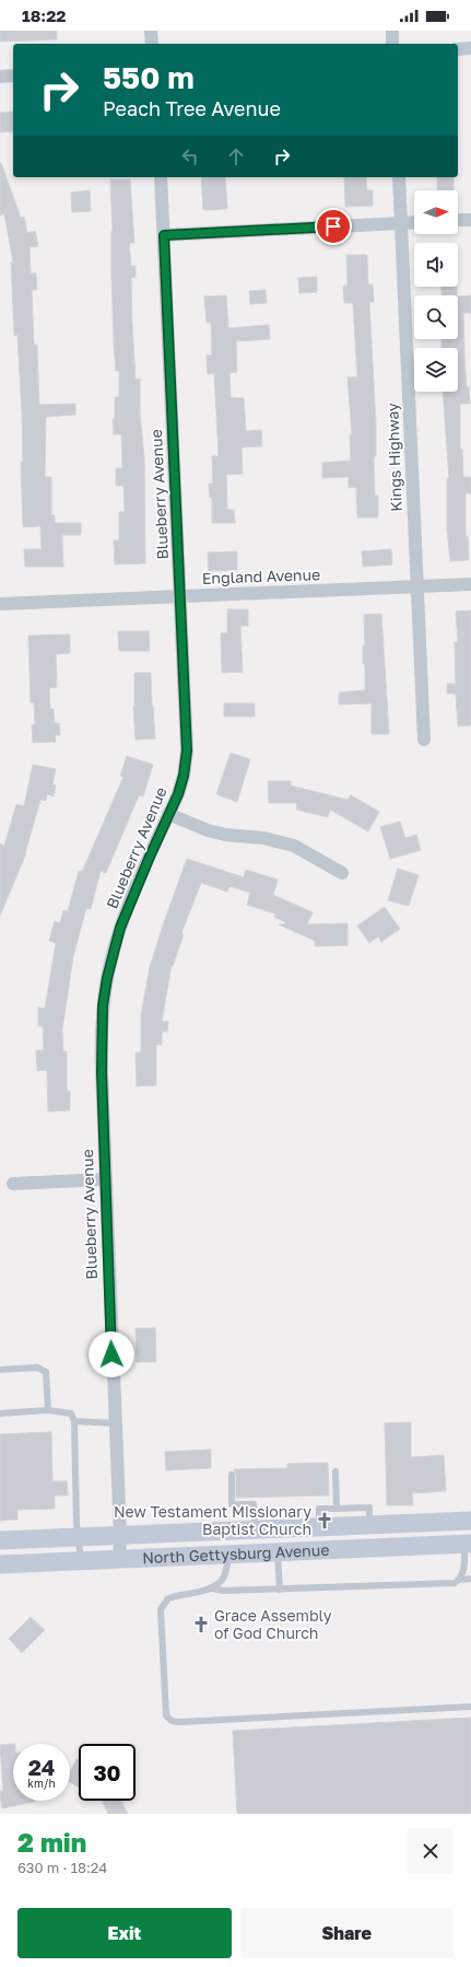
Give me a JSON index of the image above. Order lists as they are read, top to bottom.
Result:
{
  "streets": {
    "main road": ["North Gettysburg Avenue"],
    "street": ["Kings Highway", "Blueberry Avenue", "England Avenue"]
  },
  "crossings": [
    ["Kings Highway", "England Avenue"],
    ["Blueberry Avenue", "England Avenue"],
    ["Blueberry Avenue", "North Gettysburg Avenue"]
  ],
  "places": {
    "church": ["New Testament Missionary Baptist Church", "Grace Assembly of God Church"]
  },
  "north": "right",
  "page": {
    "status": "18:22",
    "turn": ["550 m", "Peach Tree Avenue"],
    "speed": "24 km/h",
    "limit": "30",
    "heading": ["2 min", "630 m · 18:24"],
    "buttons": ["Exit", "Share"]
  }
}
